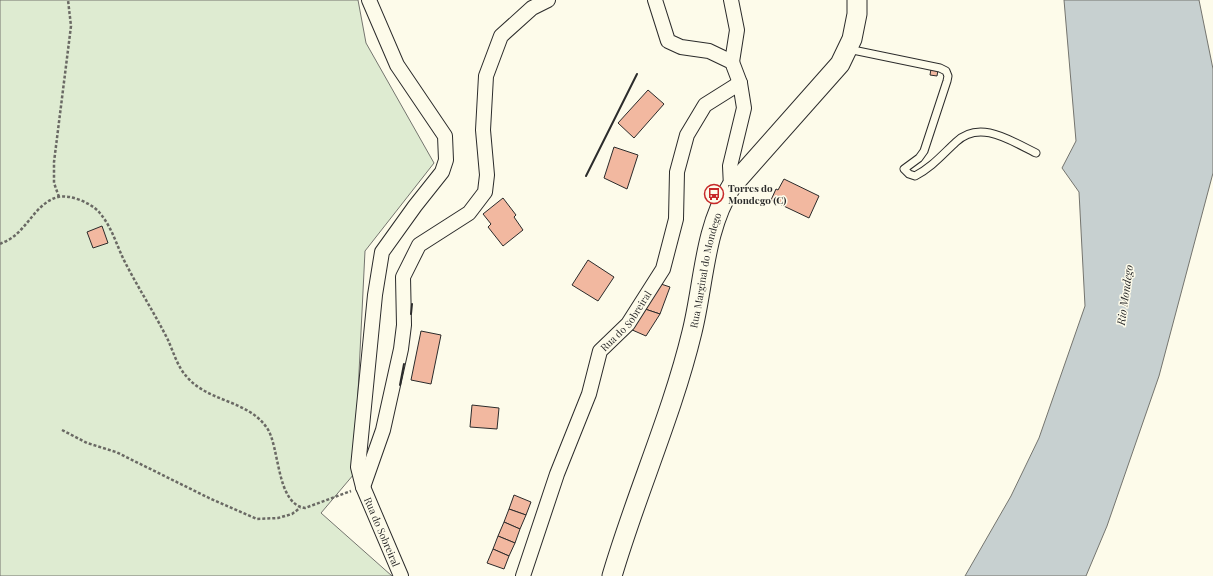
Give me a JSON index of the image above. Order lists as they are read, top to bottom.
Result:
{
  "streets": {
    "main road": ["Rua Marginal do Mondego"],
    "street": ["Rua do Sobreiral"]
  },
  "water": ["Rio Mondego"],
  "places": {
    "bus stop": ["Torres do Mondego (C)"]
  }
}
